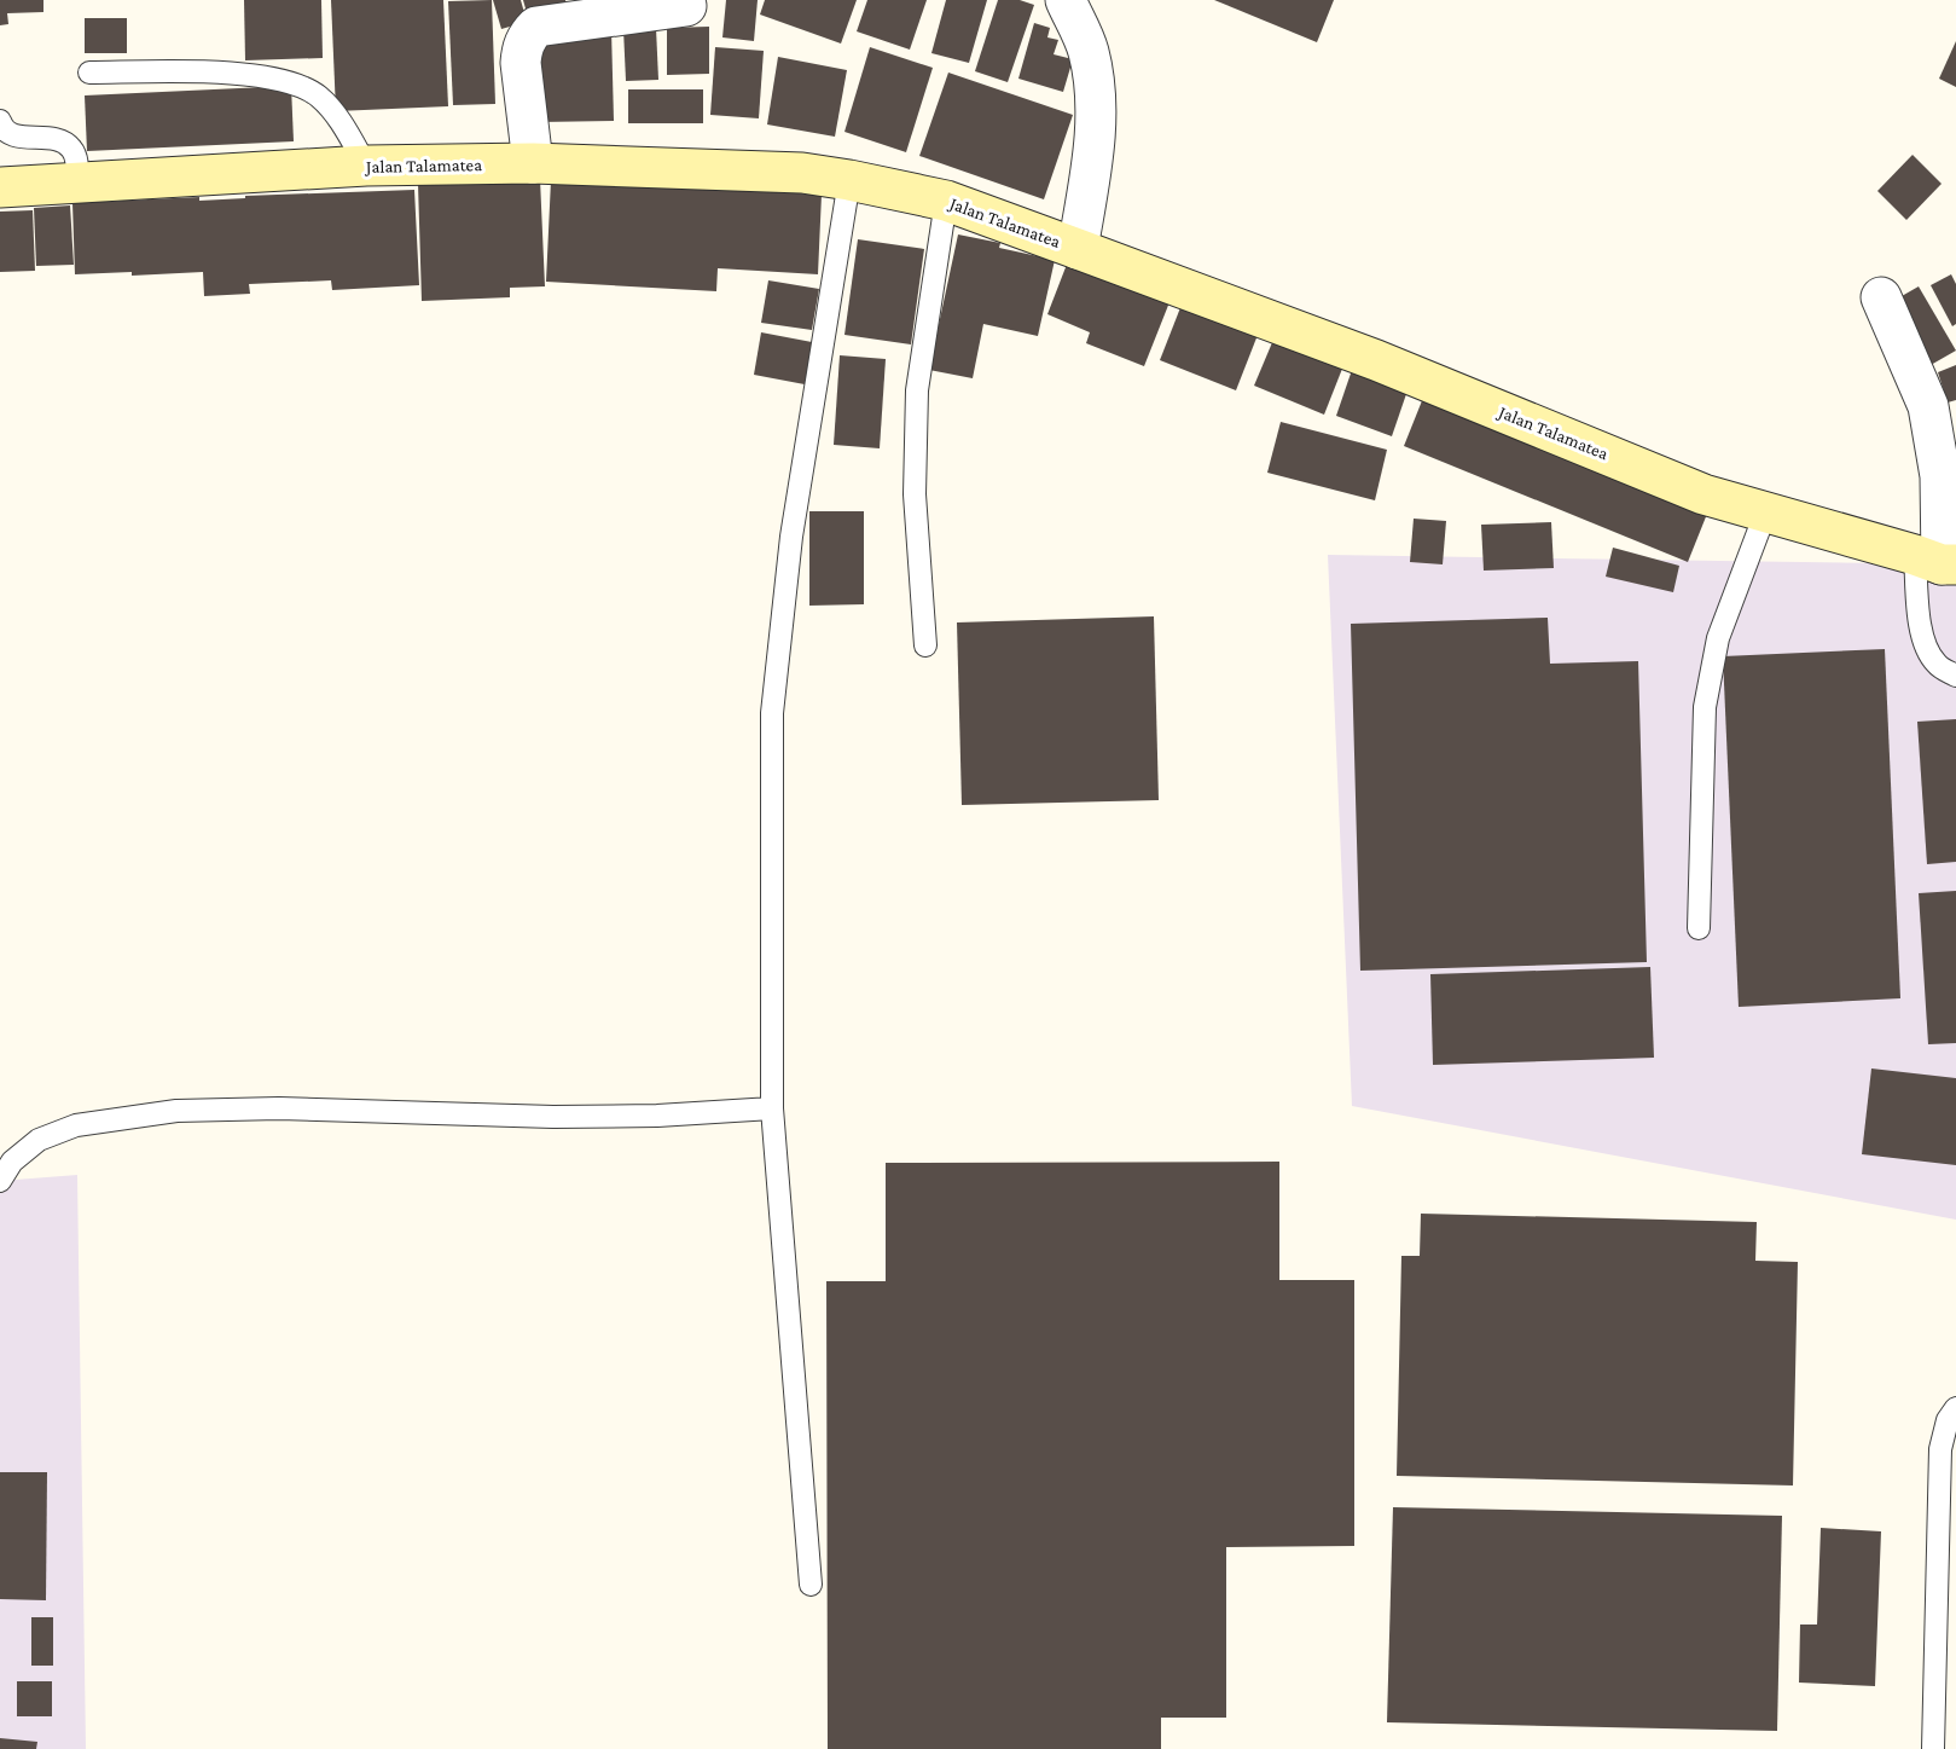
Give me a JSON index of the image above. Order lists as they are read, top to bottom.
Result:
{
  "streets": {
    "street": ["Jalan Talamatea"]
  }
}
